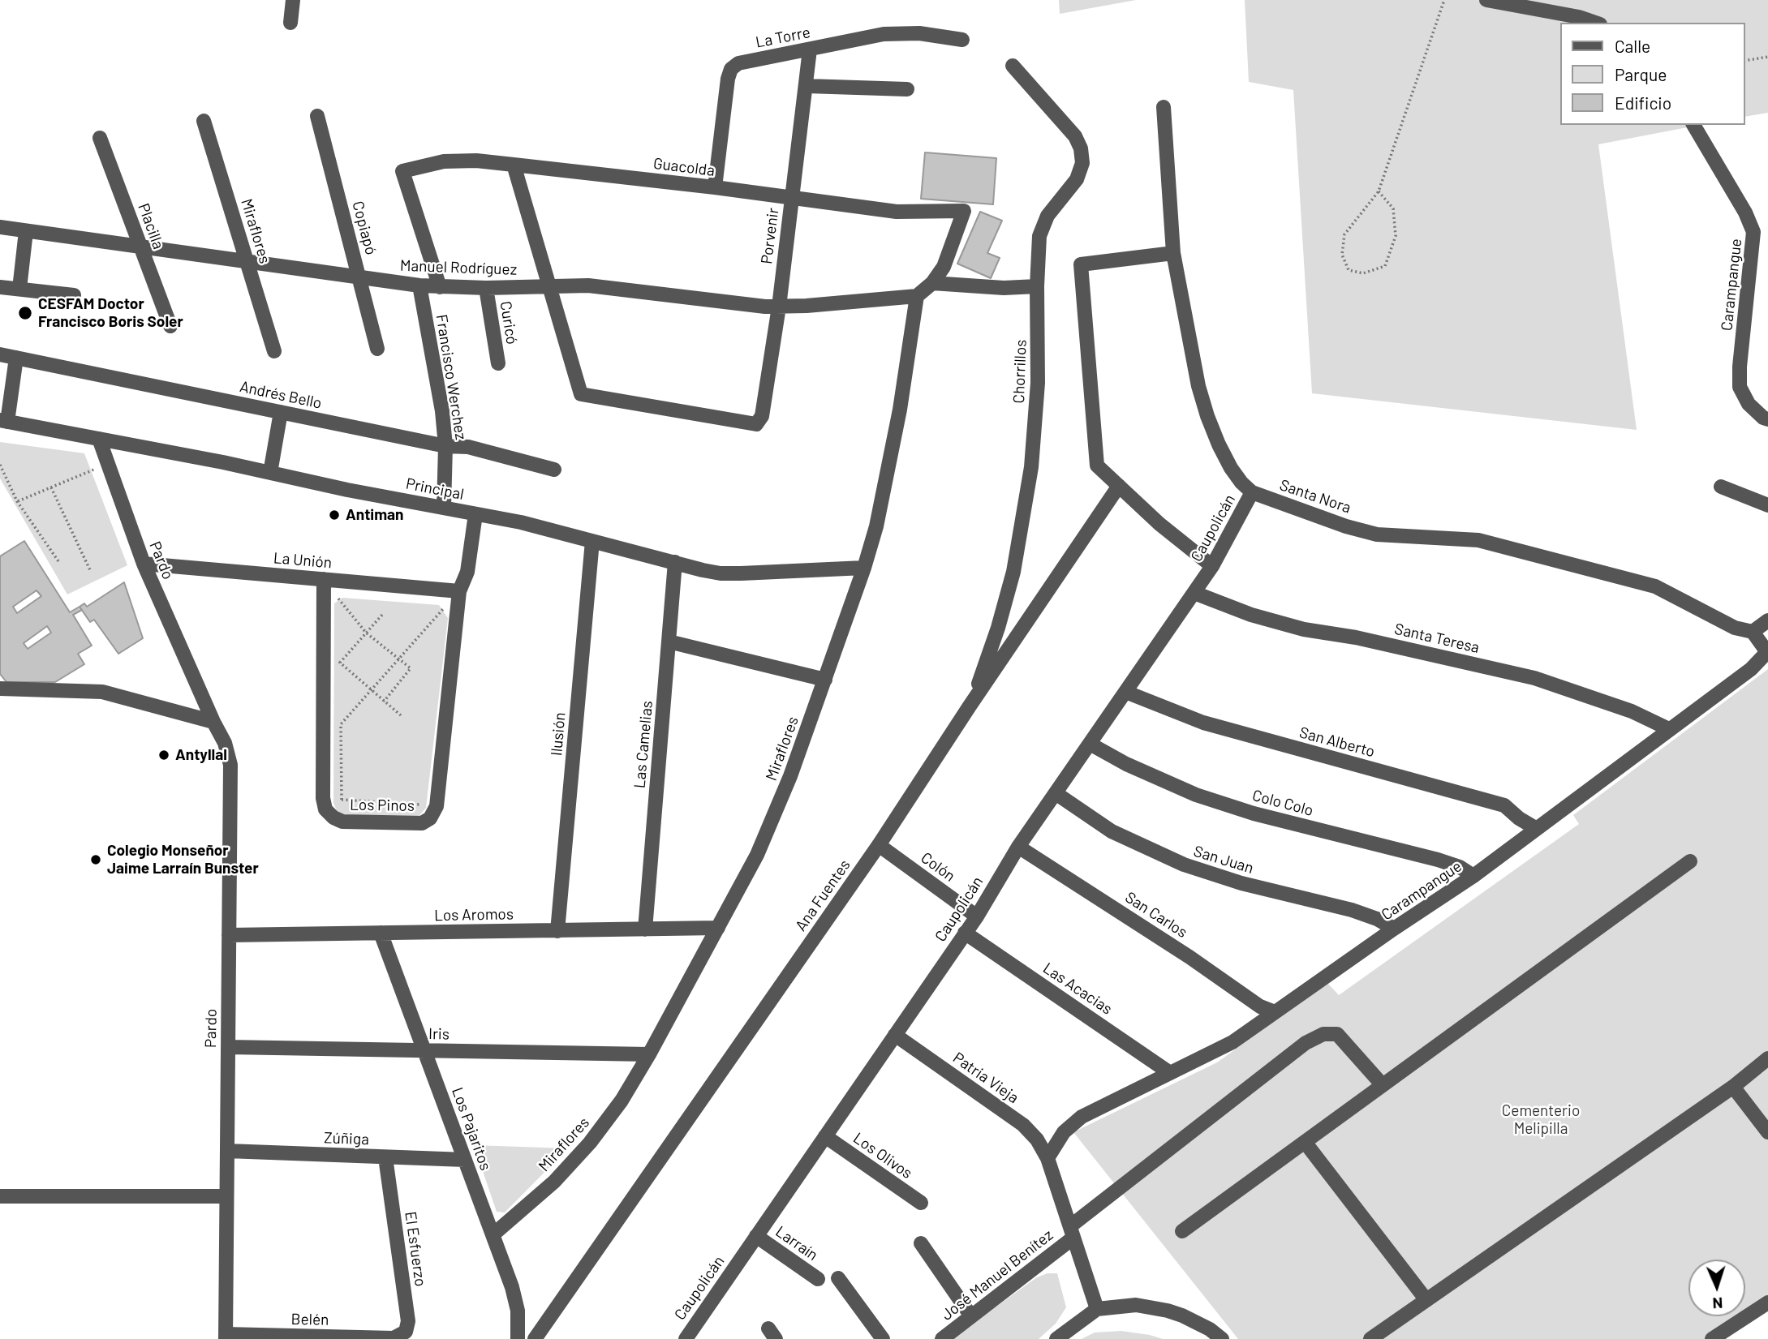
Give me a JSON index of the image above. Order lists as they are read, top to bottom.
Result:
{
  "streets": {
    "street": [
      "La Torre",
      "Guacolda",
      "Placilla",
      "Copiapó",
      "Miraflores",
      "Porvenir",
      "Manuel Rodríguez",
      "Carampangue",
      "Curicó",
      "Chorrillos",
      "Francisco Werchez",
      "Andrés Bello",
      "Principal",
      "Santa Nora",
      "Caupolicán",
      "Pardo",
      "La Unión",
      "Santa Teresa",
      "Ilusión",
      "San Alberto",
      "Las Camelias",
      "Colo Colo",
      "Los Pinos",
      "San Juan",
      "Colón",
      "Ana Fuentes",
      "Los Aromos",
      "San Carlos",
      "Las Acacias",
      "Iris",
      "Patria Vieja",
      "Los Pajaritos",
      "Zúñiga",
      "Los Olivos",
      "Larraín",
      "El Esfuerzo",
      "José Manuel Benítez",
      "Belén"
    ]
  },
  "crossings": [
    ["La Torre", "Guacolda"],
    ["La Torre", "Porvenir"],
    ["Guacolda", "Porvenir"],
    ["Guacolda", "Manuel Rodríguez"],
    ["Placilla", "Manuel Rodríguez"],
    ["Copiapó", "Manuel Rodríguez"],
    ["Miraflores", "Manuel Rodríguez"],
    ["Miraflores", "Principal"],
    ["Miraflores", "Los Aromos"],
    ["Miraflores", "Iris"],
    ["Miraflores", "Los Pajaritos"],
    ["Porvenir", "Manuel Rodríguez"],
    ["Manuel Rodríguez", "Curicó"],
    ["Manuel Rodríguez", "Francisco Werchez"],
    ["Carampangue", "Santa Nora"],
    ["Carampangue", "Santa Teresa"],
    ["Carampangue", "San Alberto"],
    ["Carampangue", "Colo Colo"],
    ["Carampangue", "San Juan"],
    ["Carampangue", "San Carlos"],
    ["Carampangue", "Las Acacias"],
    ["Carampangue", "Patria Vieja"],
    ["Chorrillos", "Ana Fuentes"],
    ["Francisco Werchez", "Andrés Bello"],
    ["Francisco Werchez", "Principal"],
    ["Principal", "Pardo"],
    ["Principal", "Ilusión"],
    ["Principal", "Las Camelias"],
    ["Principal", "Los Pinos"],
    ["Santa Nora", "Caupolicán"],
    ["Caupolicán", "Santa Teresa"],
    ["Caupolicán", "San Alberto"],
    ["Caupolicán", "Colo Colo"],
    ["Caupolicán", "San Juan"],
    ["Caupolicán", "Colón"],
    ["Caupolicán", "San Carlos"],
    ["Caupolicán", "Las Acacias"],
    ["Caupolicán", "Patria Vieja"],
    ["Caupolicán", "Los Olivos"],
    ["Caupolicán", "Larraín"],
    ["Pardo", "La Unión"],
    ["Pardo", "Los Aromos"],
    ["Pardo", "Iris"],
    ["Pardo", "Zúñiga"],
    ["Pardo", "Belén"],
    ["La Unión", "Los Pinos"],
    ["Ilusión", "Los Aromos"],
    ["Las Camelias", "Los Aromos"],
    ["Colón", "Ana Fuentes"],
    ["Los Aromos", "Los Pajaritos"],
    ["Iris", "Los Pajaritos"],
    ["Patria Vieja", "José Manuel Benítez"],
    ["Los Pajaritos", "Zúñiga"],
    ["Zúñiga", "El Esfuerzo"],
    ["El Esfuerzo", "Belén"]
  ],
  "parks": ["Cementerio Melipilla"],
  "places": [
    "CESFAM Doctor Francisco Boris Soler",
    "Antiman",
    "Antyllal",
    "Colegio Monseñor Jaime Larraín Bunster"
  ],
  "legend": ["Calle", "Parque", "Edificio"],
  "north": "bottom"
}
